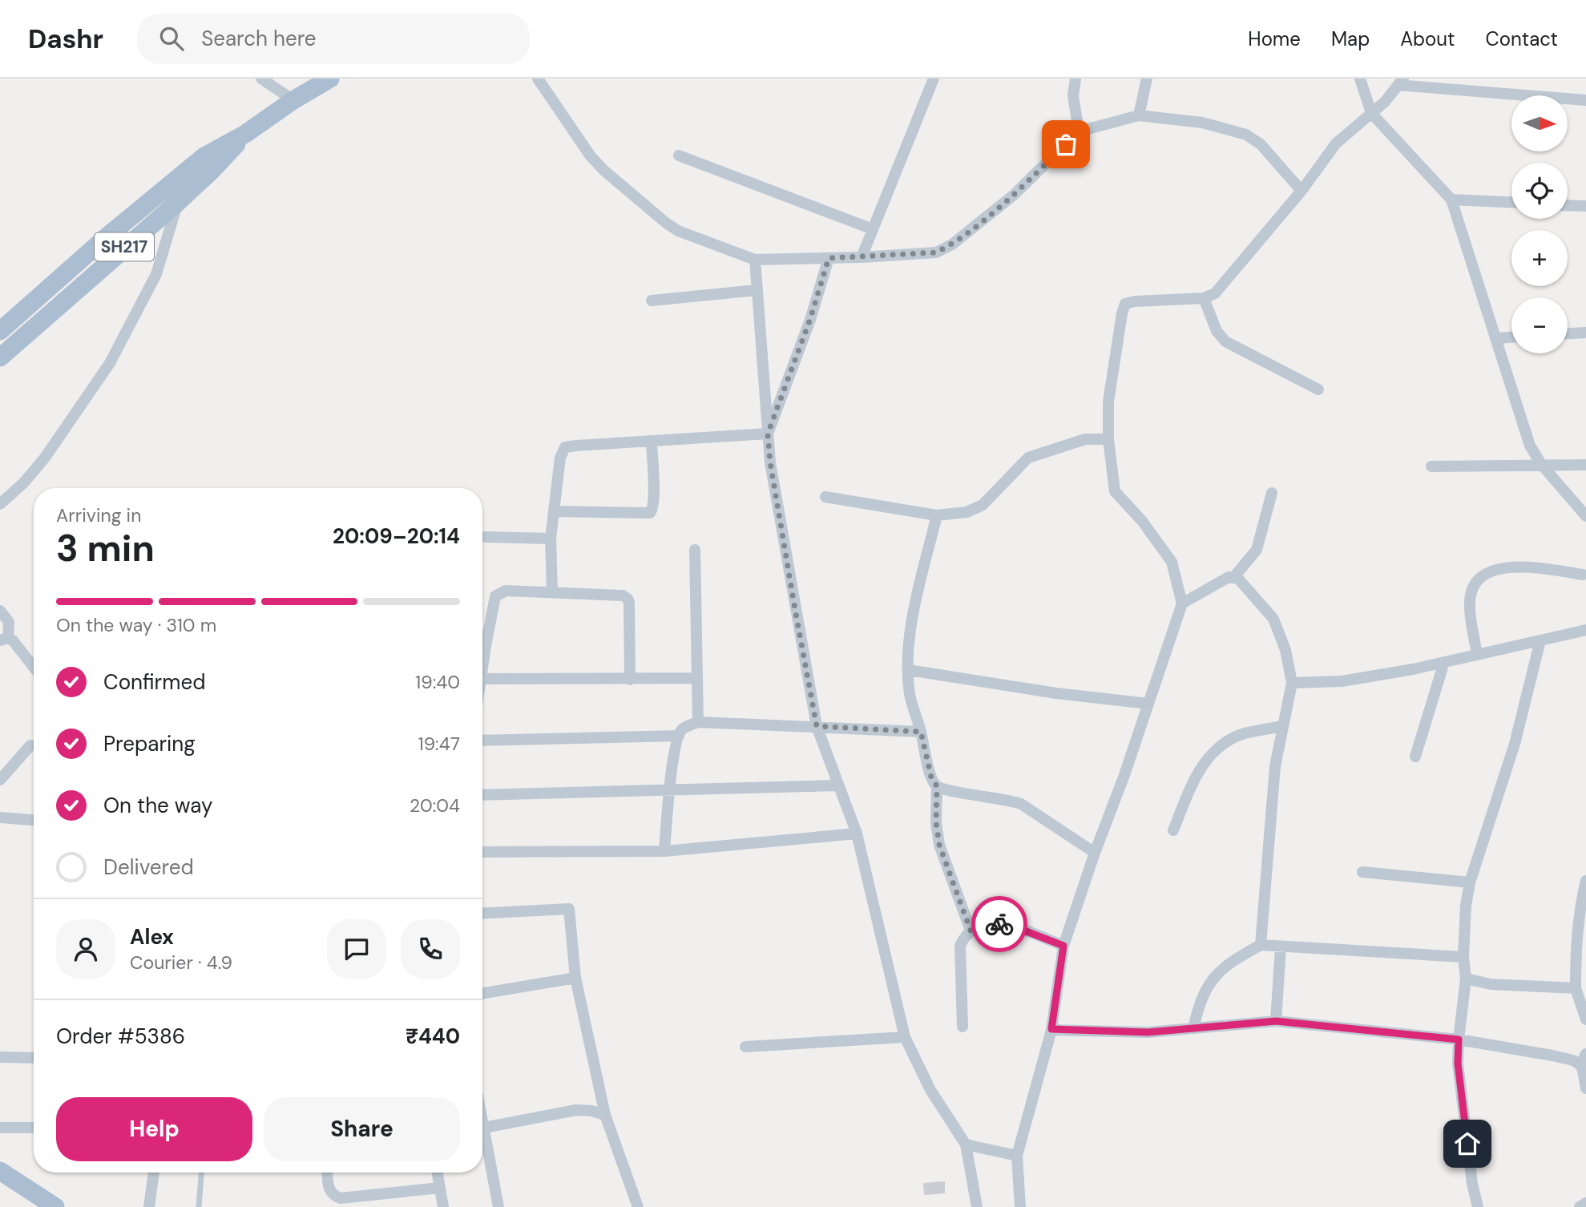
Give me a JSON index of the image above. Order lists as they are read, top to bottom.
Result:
{
  "streets": {
    "main road": ["SH217"]
  },
  "north": "right",
  "page": {
    "header": "Dashr",
    "search": "Search here",
    "nav": [
      "Home",
      "Map",
      "About",
      "Contact"
    ],
    "map_buttons": ["+", "−"],
    "heading": ["3 min", "Arriving in", "20:09–20:14"],
    "panel": [
      "Alex",
      "Courier · 4.9",
      "Order #5386",
      "₹440"
    ],
    "bar": "On the way · 310 m",
    "list": [
      ["Confirmed", "19:40"],
      ["Preparing", "19:47"],
      ["On the way", "20:04"],
      "Delivered"
    ],
    "buttons": ["Help", "Share"]
  }
}
